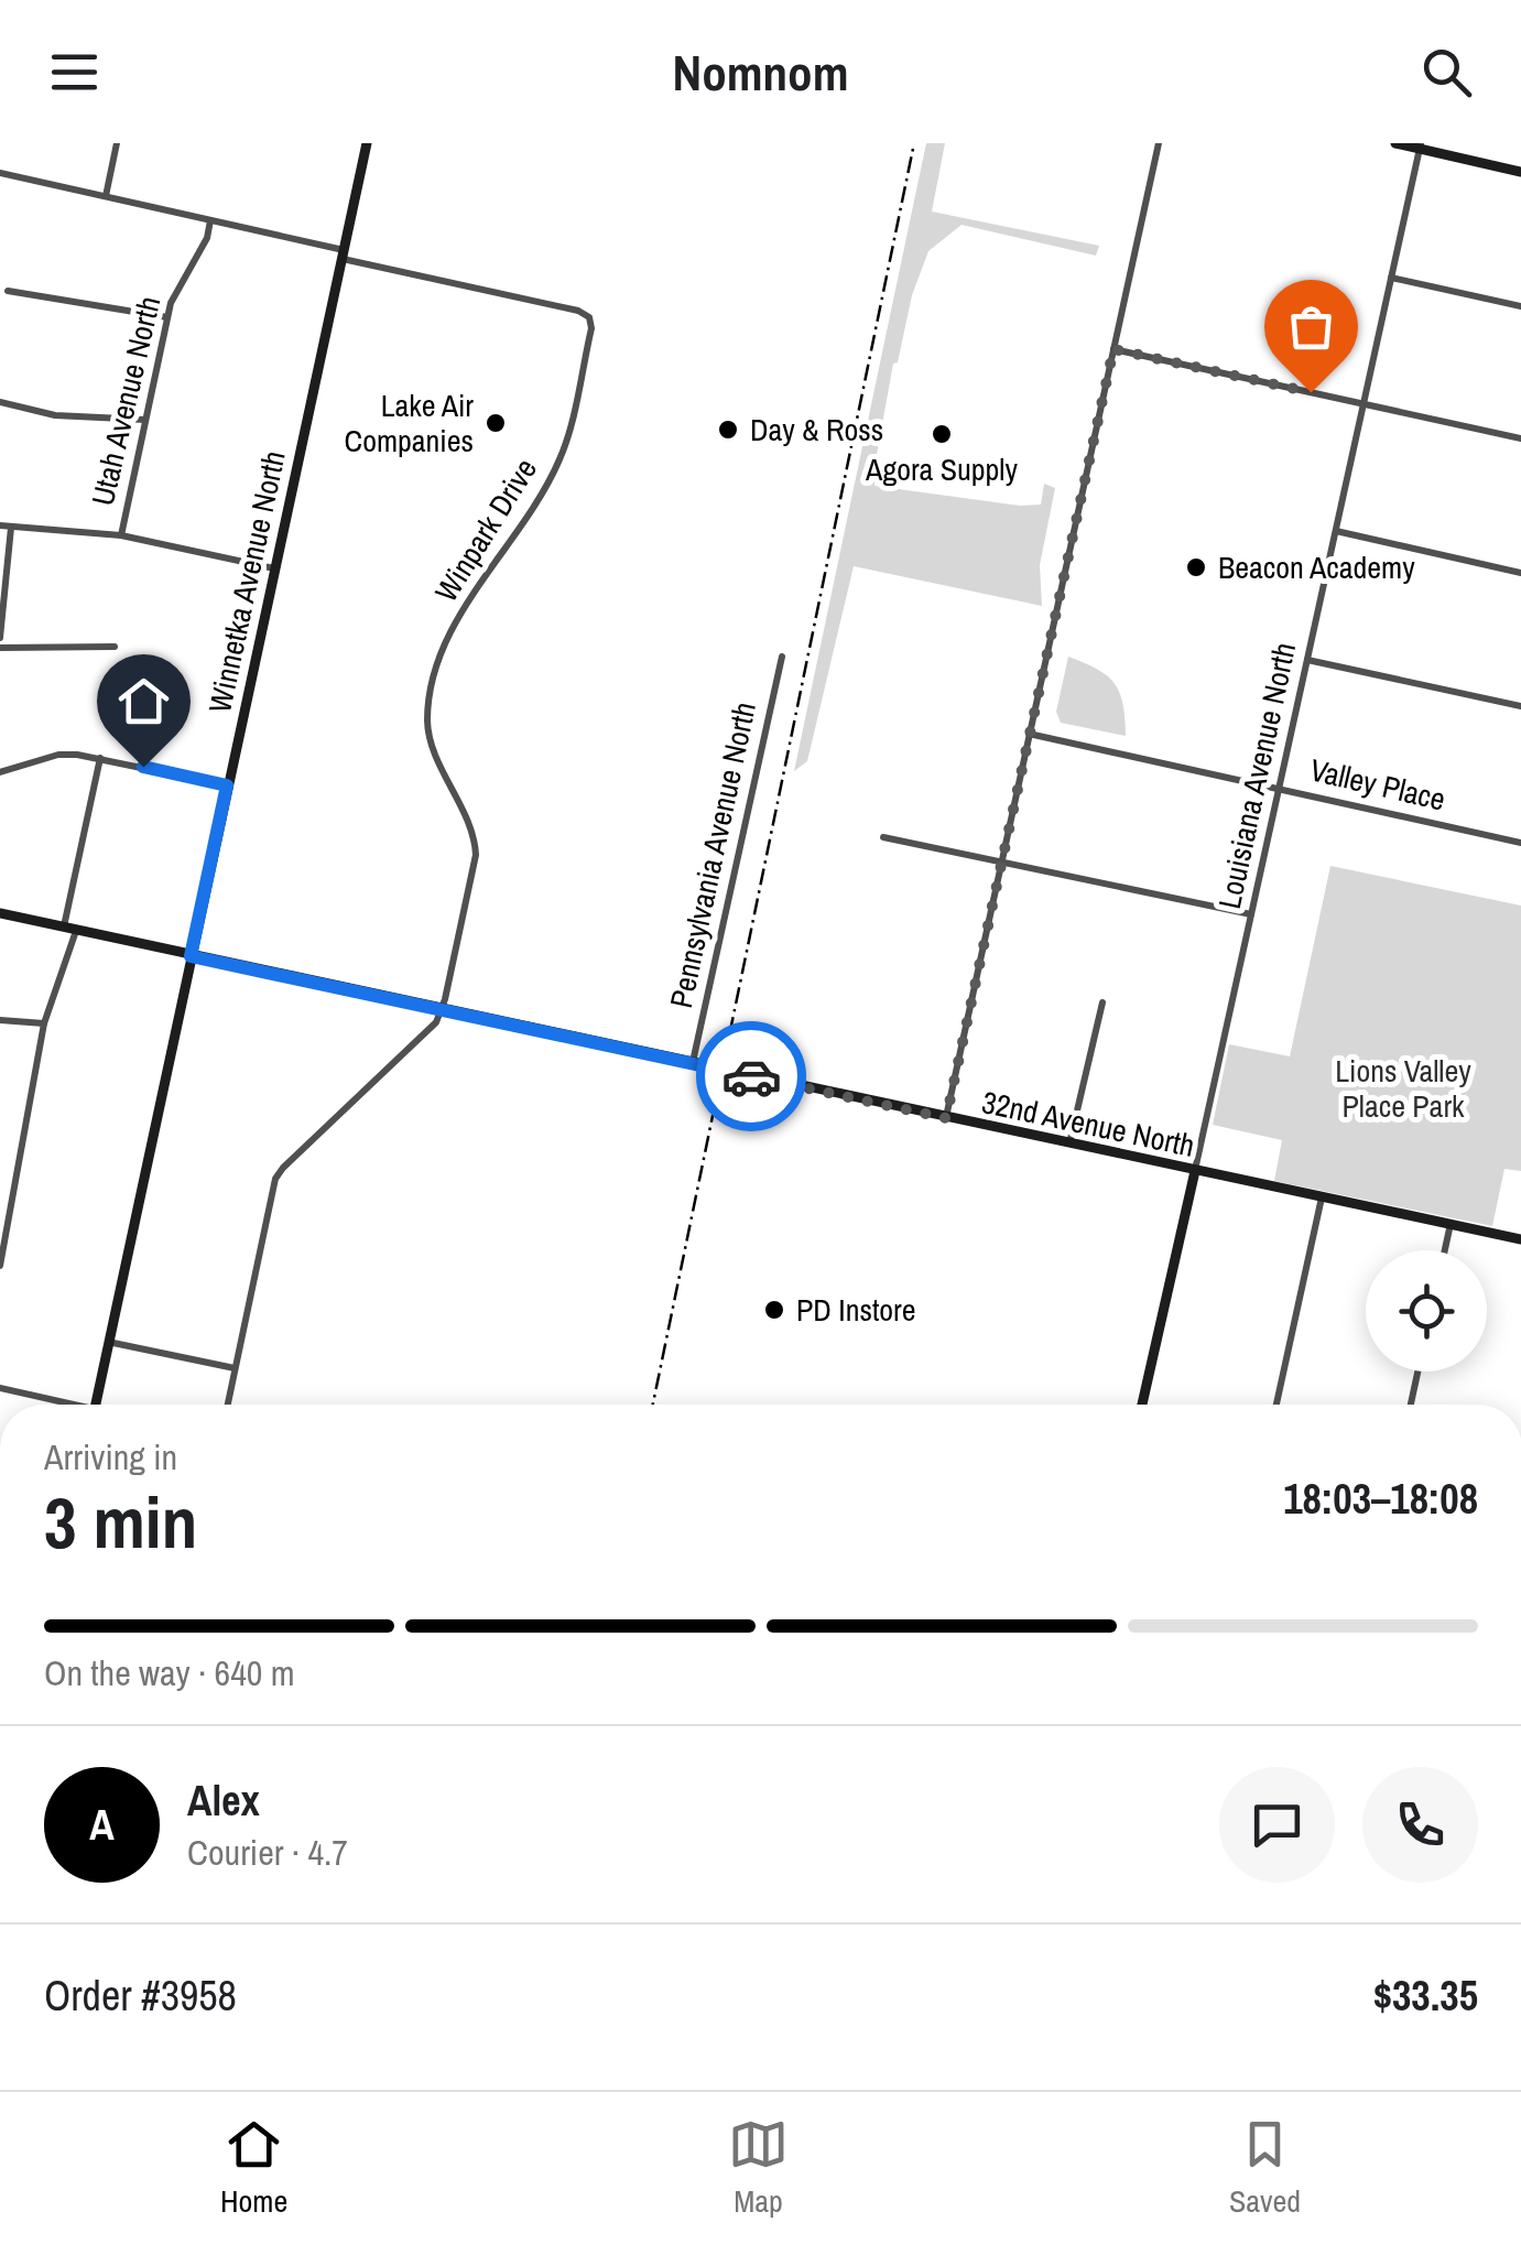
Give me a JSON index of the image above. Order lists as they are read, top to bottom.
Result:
{
  "streets": {
    "street": [
      "Utah Avenue North",
      "Winpark Drive",
      "Winnetka Avenue North",
      "Louisiana Avenue North",
      "Valley Place",
      "Pennsylvania Avenue North",
      "32nd Avenue North"
    ]
  },
  "crossings": [
    ["Winpark Drive", "Winnetka Avenue North"],
    ["Winpark Drive", "32nd Avenue North"],
    ["Winnetka Avenue North", "32nd Avenue North"],
    ["Louisiana Avenue North", "Valley Place"],
    ["Louisiana Avenue North", "32nd Avenue North"],
    ["Pennsylvania Avenue North", "32nd Avenue North"]
  ],
  "parks": ["Lions Valley Place Park"],
  "places": [
    "Lake Air Companies",
    "Day & Ross",
    "Agora Supply",
    "Beacon Academy",
    "PD Instore"
  ],
  "page": {
    "header": "Nomnom",
    "heading": ["3 min", "Arriving in", "18:03–18:08"],
    "panel": [
      "Alex",
      "Courier · 4.7",
      "Order #3958",
      "$33.35"
    ],
    "bar": "On the way · 640 m",
    "round": "A",
    "tabs": ["Home", "Map", "Saved"]
  }
}
